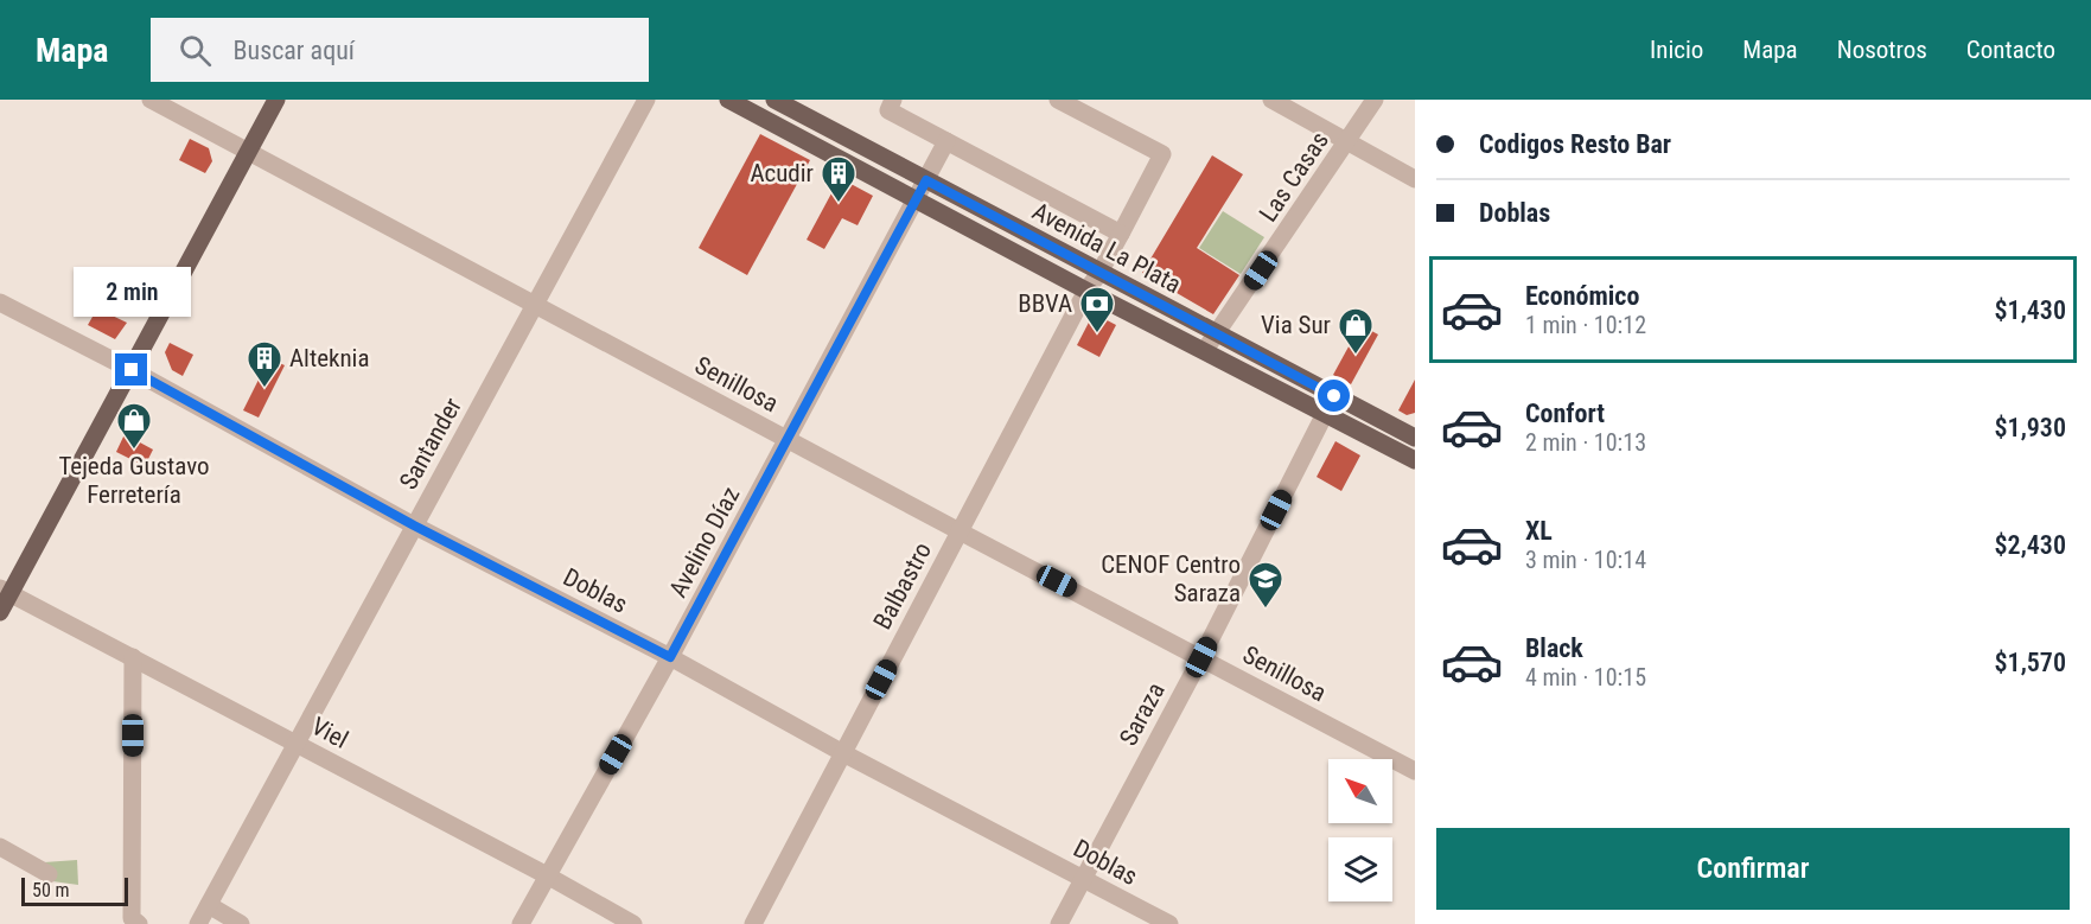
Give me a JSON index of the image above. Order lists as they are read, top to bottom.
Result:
{
  "streets": {
    "main road": ["Avenida La Plata"],
    "street": [
      "Las Casas",
      "Senillosa",
      "Santander",
      "Avelino Díaz",
      "Balbastro",
      "Doblas",
      "Saraza",
      "Viel"
    ]
  },
  "crossings": [
    ["Las Casas", "Avenida La Plata"],
    ["Avenida La Plata", "Avelino Díaz"],
    ["Avenida La Plata", "Balbastro"],
    ["Avenida La Plata", "Saraza"],
    ["Senillosa", "Santander"],
    ["Senillosa", "Avelino Díaz"],
    ["Senillosa", "Balbastro"],
    ["Senillosa", "Saraza"],
    ["Santander", "Doblas"],
    ["Santander", "Viel"],
    ["Avelino Díaz", "Doblas"],
    ["Avelino Díaz", "Viel"],
    ["Balbastro", "Doblas"],
    ["Doblas", "Saraza"]
  ],
  "places": {
    "building": ["Acudir", "Alteknia"],
    "bank": ["BBVA"],
    "shop": ["Via Sur", "Tejeda Gustavo Ferretería"],
    "school or university": ["CENOF Centro Saraza"]
  },
  "scale_bar": "50 m",
  "north": "top left",
  "page": {
    "header": "Mapa",
    "search": "Buscar aquí",
    "nav": [
      "Inicio",
      "Mapa",
      "Nosotros",
      "Contacto"
    ],
    "banner": ["Codigos Resto Bar", "Doblas"],
    "list": [
      {
        "name": "Económico",
        "note": "1 min · 10:12",
        "value": "$1,430"
      },
      {
        "name": "Confort",
        "note": "2 min · 10:13",
        "value": "$1,930"
      },
      {
        "name": "XL",
        "note": "3 min · 10:14",
        "value": "$2,430"
      },
      {
        "name": "Black",
        "note": "4 min · 10:15",
        "value": "$1,570"
      }
    ],
    "bubble": "2 min",
    "buttons": "Confirmar",
    "scale": "50 m"
  }
}
